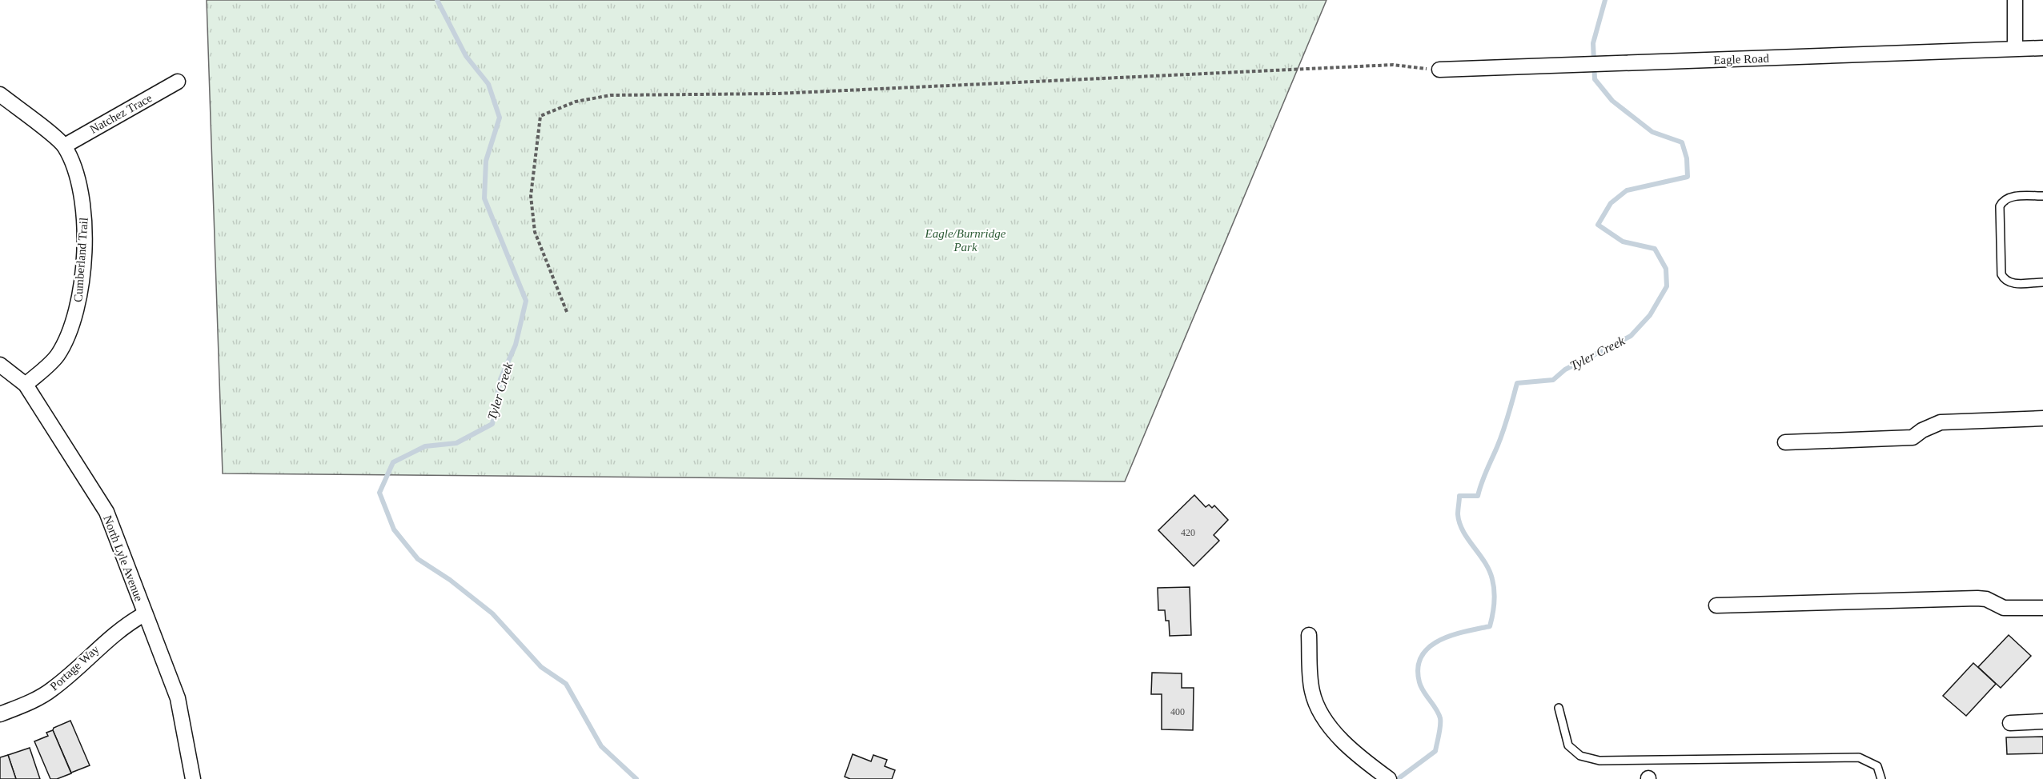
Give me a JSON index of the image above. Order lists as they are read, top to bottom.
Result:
{
  "streets": {
    "street": [
      "Eagle Road",
      "Natchez Trace",
      "Cumberland Trail",
      "North Lyle Avenue",
      "Portage Way"
    ]
  },
  "crossings": [
    ["Natchez Trace", "Cumberland Trail"],
    ["Cumberland Trail", "North Lyle Avenue"],
    ["North Lyle Avenue", "Portage Way"]
  ],
  "water": ["Tyler Creek"],
  "parks": ["Eagle/Burnridge Park"],
  "house_numbers": ["420", "400"]
}
